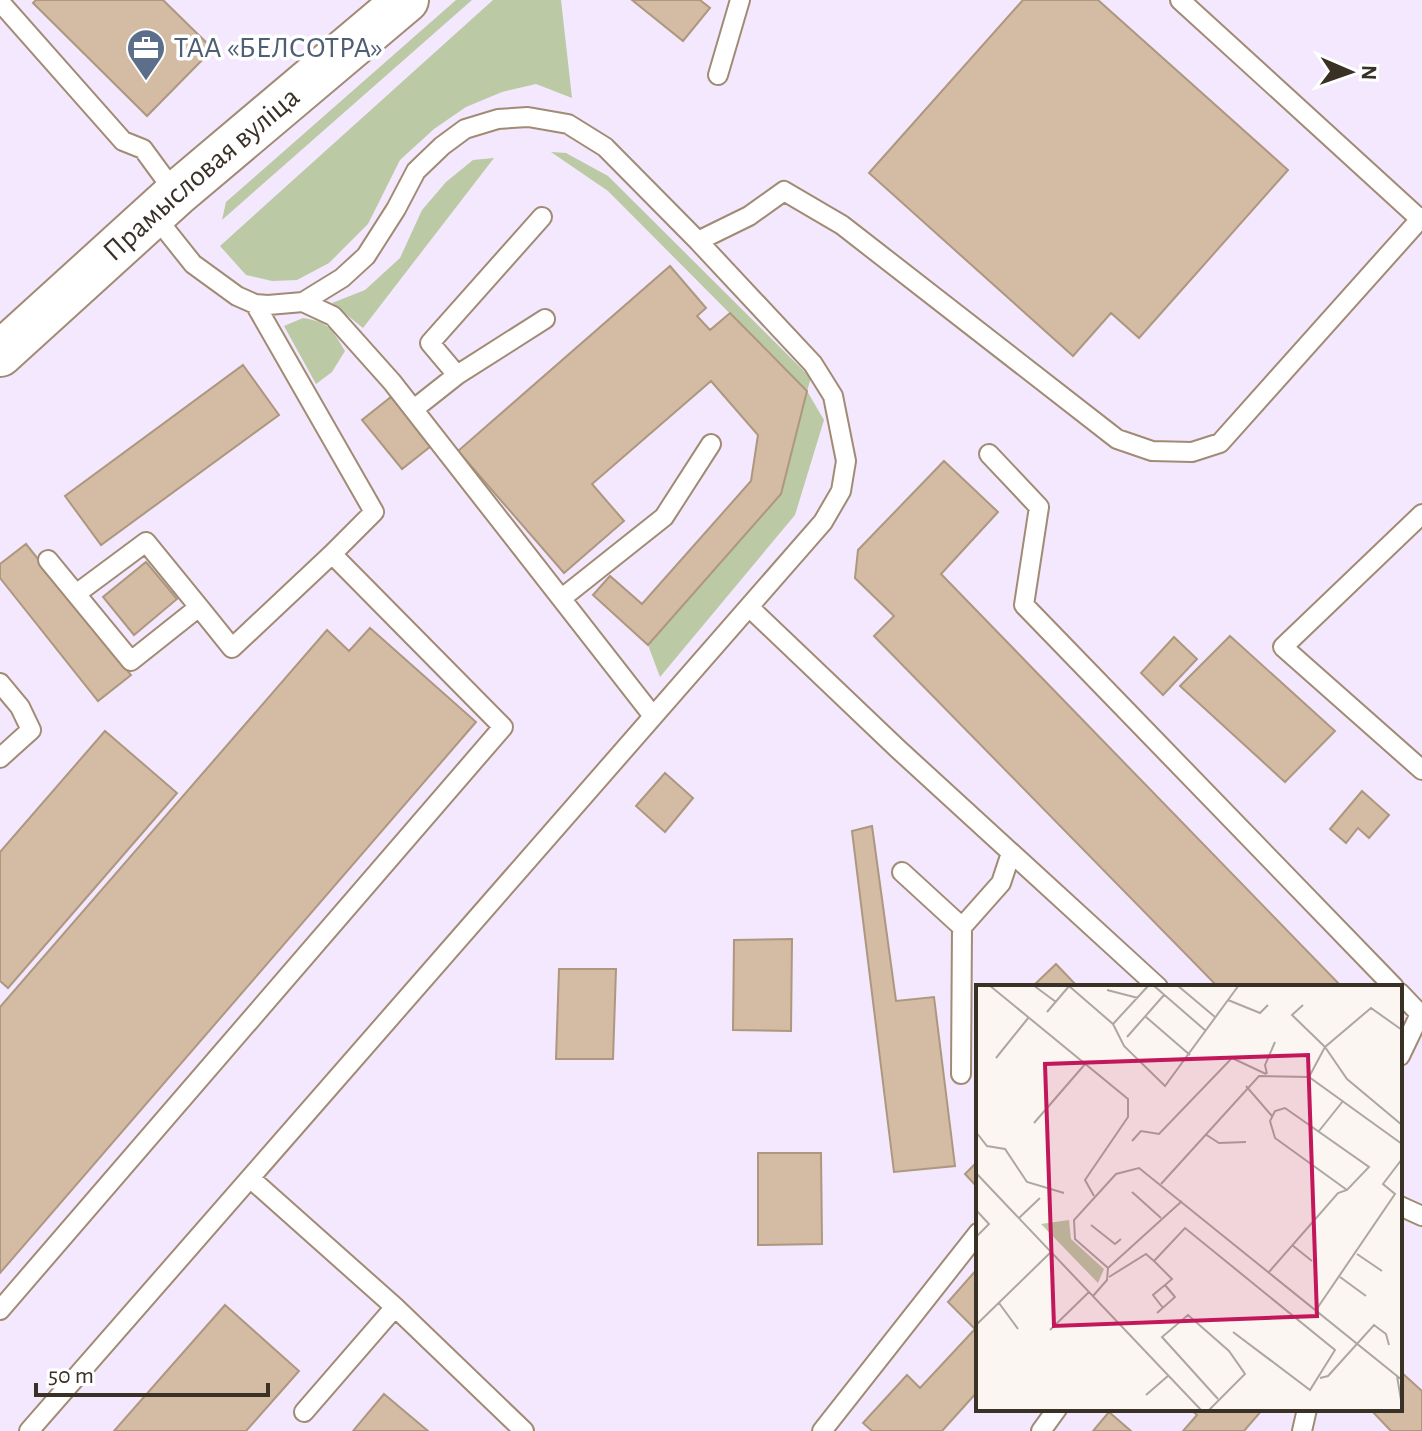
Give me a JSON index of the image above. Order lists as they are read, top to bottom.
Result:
{
  "streets": {
    "main road": ["Прамысловая вуліца"]
  },
  "places": {
    "office": ["ТАА «БЕЛСОТРА»"]
  },
  "scale_bar": "50 m",
  "north": "right"
}
